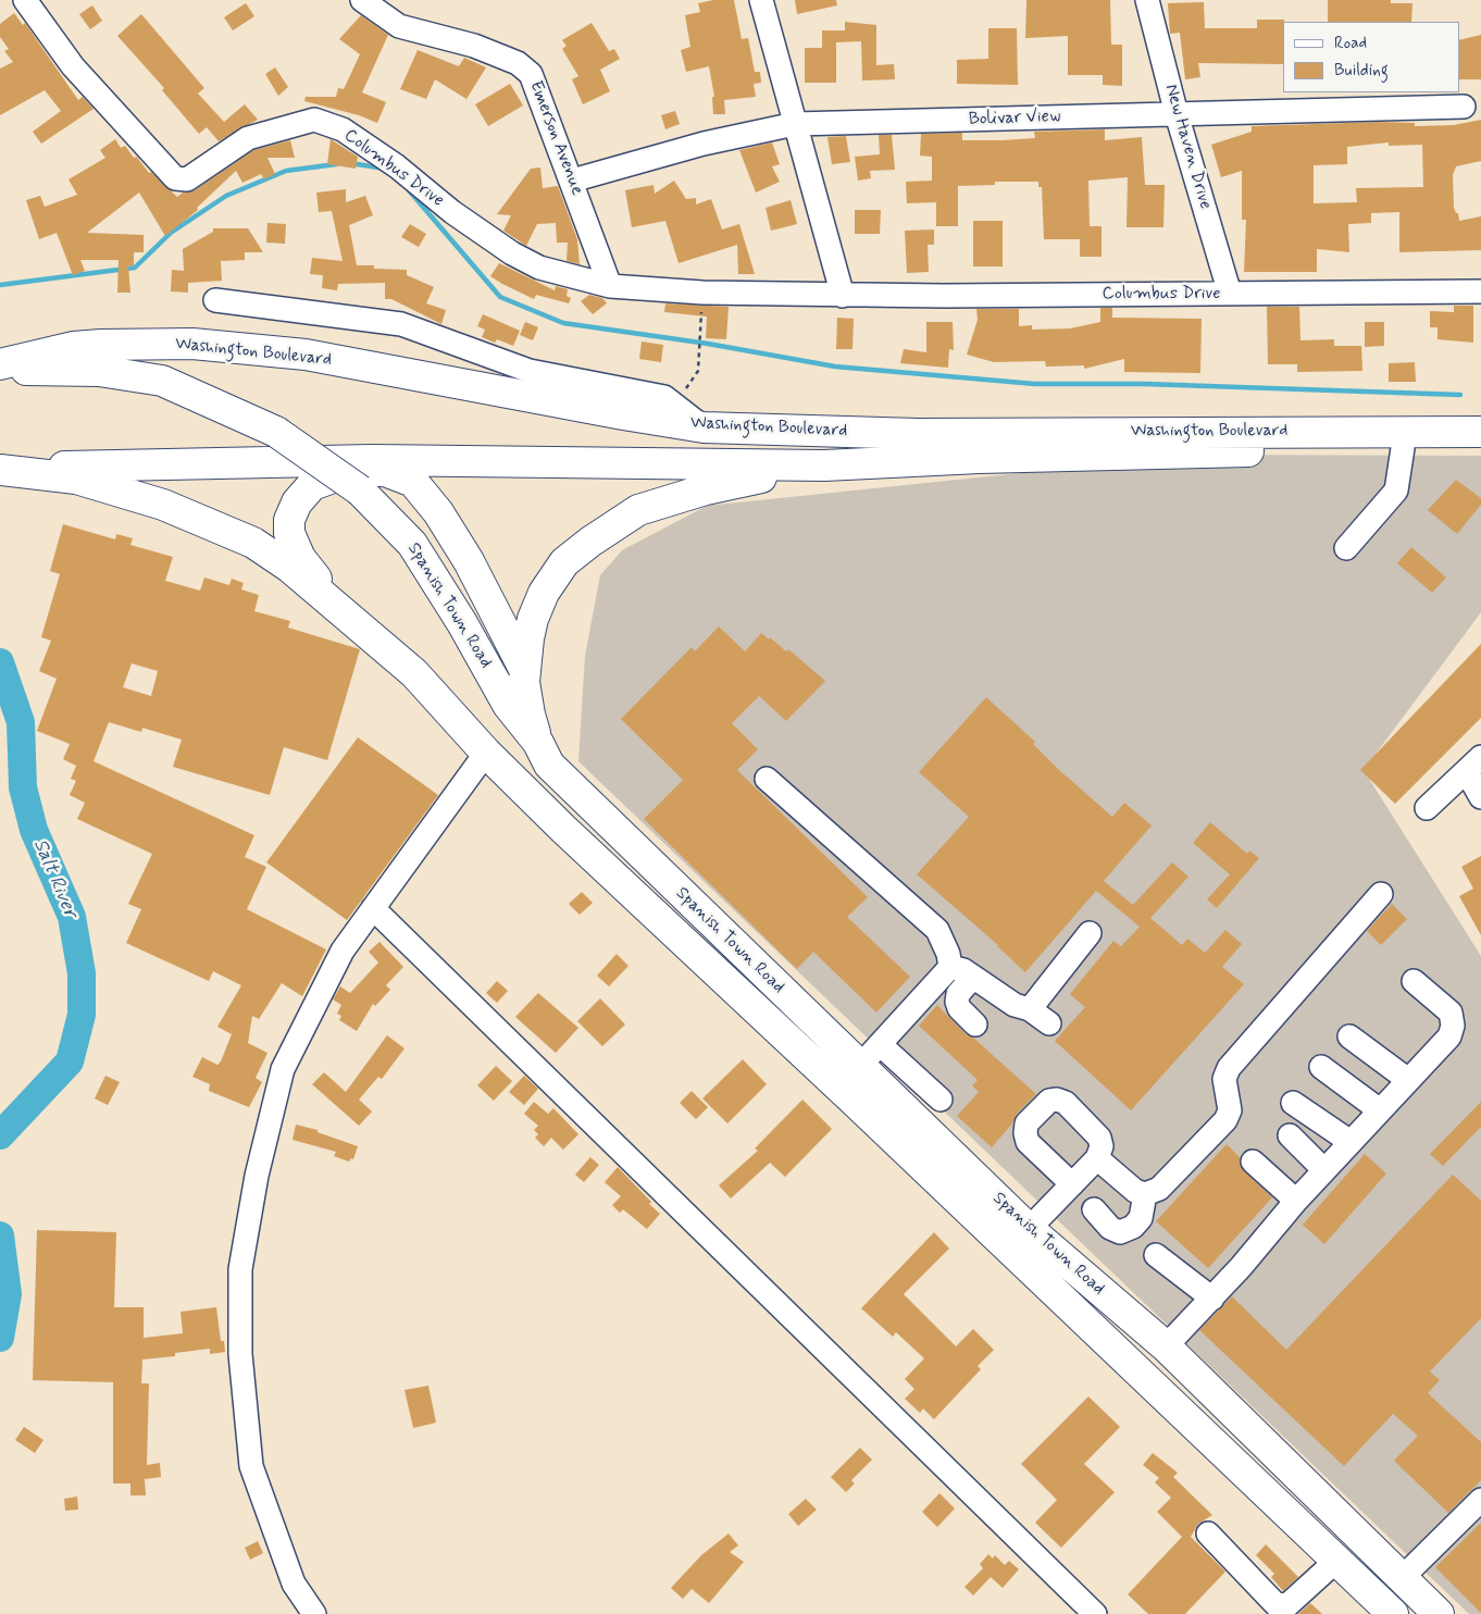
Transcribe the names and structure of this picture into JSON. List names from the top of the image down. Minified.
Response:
{"streets":{"highway":["Washington Boulevard","Spanish Town Road"],"street":["Bolivar View","Emerson Avenue","New Haven Drive","Columbus Drive"]},"crossings":[["Bolivar View","Emerson Avenue"],["Bolivar View","New Haven Drive"],["Emerson Avenue","Columbus Drive"],["New Haven Drive","Columbus Drive"],["Washington Boulevard","Spanish Town Road"]],"water":["Salt River"],"legend":["Road","Building"]}
